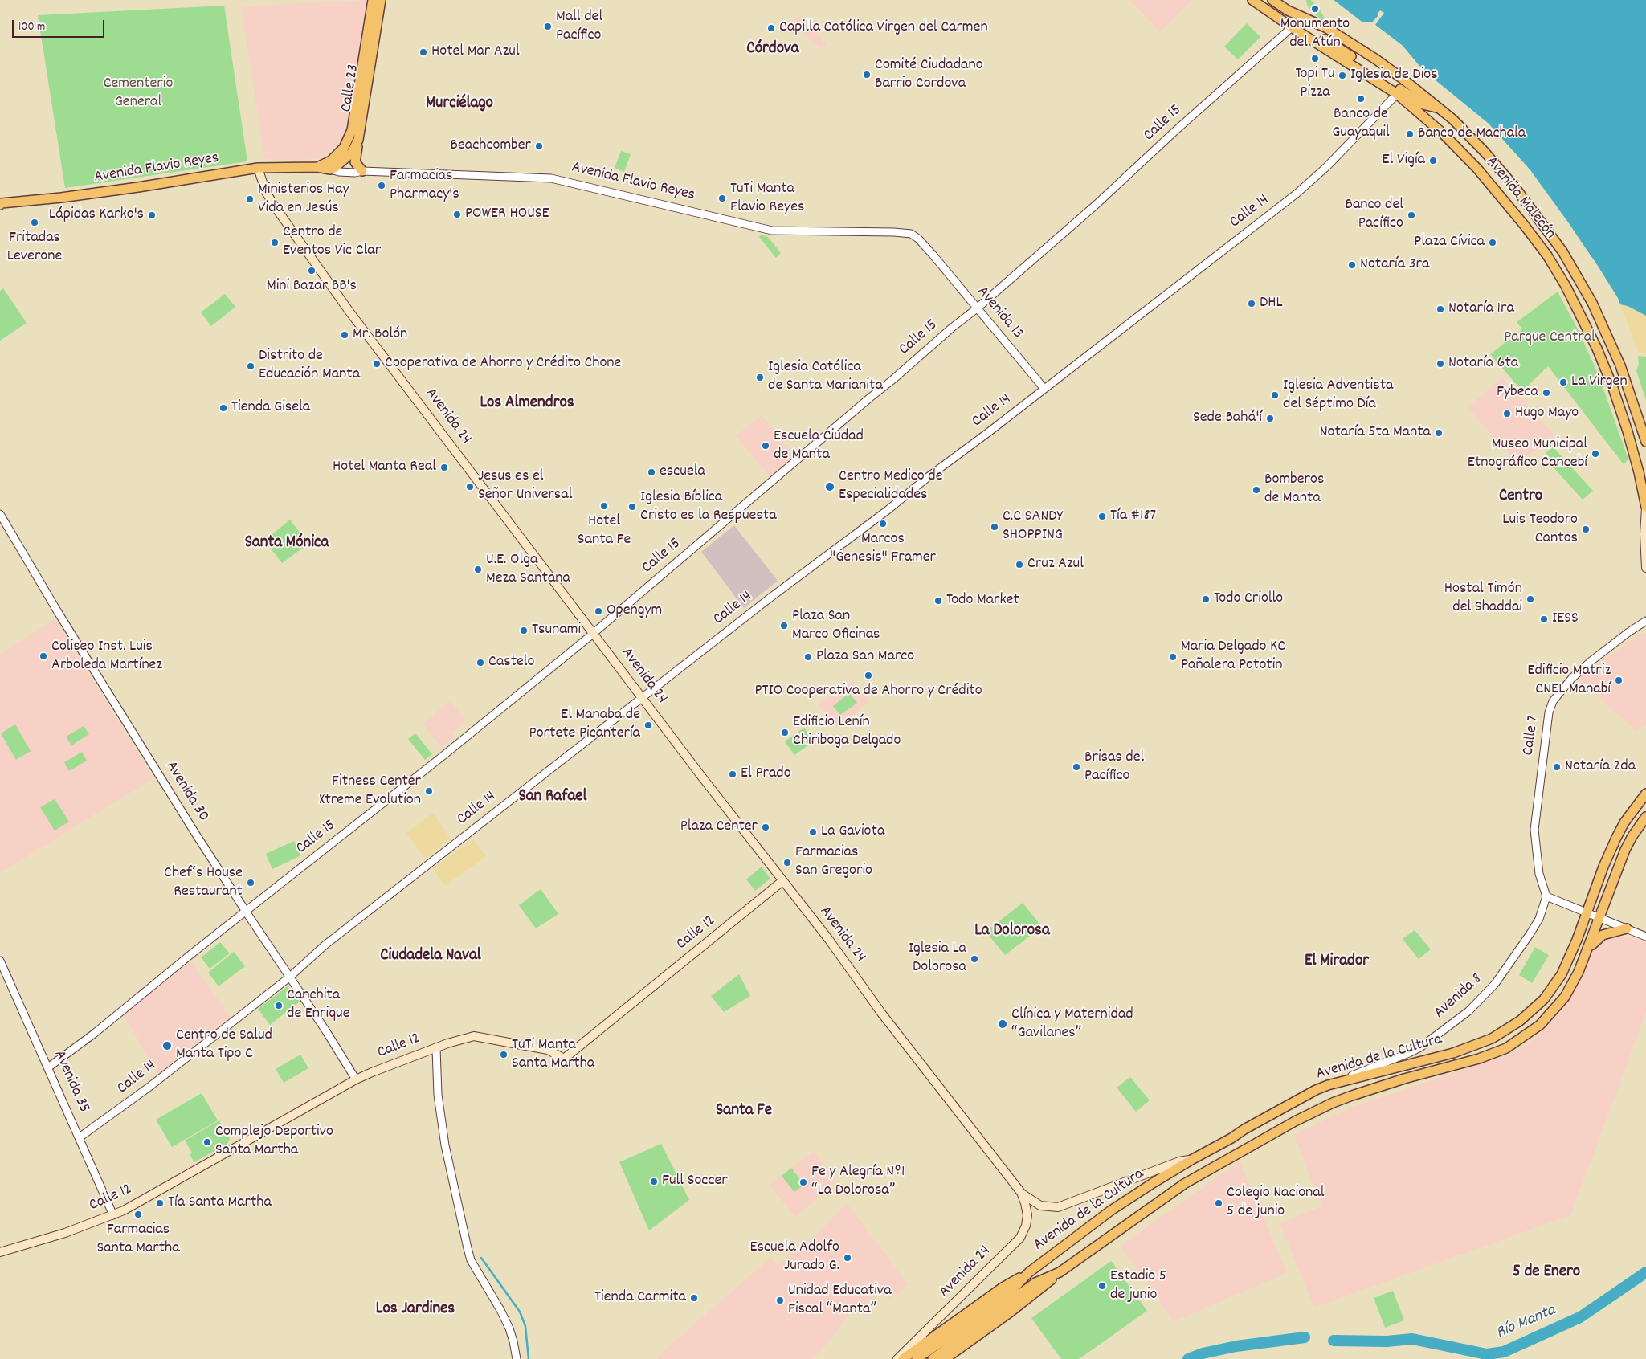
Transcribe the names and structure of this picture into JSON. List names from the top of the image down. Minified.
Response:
{"streets":{"main road":["Calle 23","Avenida Flavio Reyes","Avenida Malecón","Avenida 24","Calle 12","Avenida de la Cultura"],"street":["Calle 15","Calle 14","Avenida 13","Calle 7","Avenida 30","Avenida 8","Avenida 35"]},"crossings":[["Calle 23","Avenida Flavio Reyes"],["Calle 15","Avenida Malecón"],["Calle 15","Avenida 13"],["Calle 15","Avenida 24"],["Calle 15","Avenida 30"],["Calle 15","Avenida 35"],["Avenida Flavio Reyes","Avenida 13"],["Avenida Flavio Reyes","Avenida 24"],["Avenida Malecón","Calle 14"],["Calle 14","Avenida 13"],["Calle 14","Avenida 24"],["Calle 14","Avenida 30"],["Calle 14","Avenida 35"],["Avenida 24","Calle 12"],["Avenida 24","Avenida de la Cultura"],["Calle 7","Avenida 8"],["Avenida 30","Calle 12"],["Calle 12","Avenida 35"],["Avenida 8","Avenida de la Cultura"]],"districts":["Córdova","Murciélago","Los Almendros","Centro","Santa Mónica","San Rafael","La Dolorosa","Ciudadela Naval","El Mirador","Santa Fe","5 de Enero","Los Jardines"],"water":["Río Manta"],"parks":["Cementerio General","Parque Central"],"places":["Monumento del Atún","Mall del Pacífico","Capilla Católica Virgen del Carmen","Hotel Mar Azul","Topi Tu Pizza","Comité Ciudadano Barrio Cordova","Iglesia de Dios","Banco de Guayaquil","Banco de Machala","Beachcomber","El Vigía","Farmacias Pharmacy's","TuTi Manta Flavio Reyes","Ministerios Hay Vida en Jesús","POWER HOUSE","Lápidas Karko's","Banco del Pacífico","Fritadas Leverone","Centro de Eventos Vic Clar","Plaza Cívica","Notaría 3ra","Mini Bazar BB's","DHL","Notaría 1ra","Mr. Bolón","Cooperativa de Ahorro y Crédito Chone","Notaría 6ta","Distrito de Educación Manta","Iglesia Católica de Santa Marianita","La Virgen","Fybeca","Iglesia Adventista del Séptimo Día","Tienda Gisela","Hugo Mayo","Sede Bahá'í","Notaría 5ta Manta","Escuela Ciudad de Manta","Museo Municipal Etnográfico Cancebí","Hotel Manta Real","escuela","Jesus es el Señor Universal","Centro Medico de Especialidades","Bomberos de Manta","Hotel Santa Fe","Iglesia Bíblica Cristo es la Respuesta","Tía #187","Marcos \"Genesis\" Framer","C.C SANDY SHOPPING","Luis Teodoro Cantos","Cruz Azul","U.E. Olga Meza Santana","Todo Criollo","Hostal Timón del Shaddai","Todo Market","Opengym","IESS","Plaza San Marco Oficinas","Tsunami","Coliseo Inst. Luis Arboleda Martínez","Plaza San Marco","Maria Delgado KC Pañalera Pototin","Castelo","PTIO Cooperativa de Ahorro y Crédito","Edificio Matriz CNEL Manabí","El Manaba de Portete Picantería","Edificio Lenín Chiriboga Delgado","Brisas del Pacífico","Notaría 2da","El Prado","Fitness Center Xtreme Evolution","Plaza Center","La Gaviota","Farmacias San Gregorio","Chef´s House Restaurant","Iglesia La Dolorosa","Canchita de Enrique","Clínica y Maternidad “Gavilanes”","Centro de Salud Manta Tipo C","TuTi Manta Santa Martha","Complejo Deportivo Santa Martha","Full Soccer","Fe y Alegría Nº1 “La Dolorosa”","Tía Santa Martha","Colegio Nacional 5 de junio","Farmacias Santa Martha","Escuela Adolfo Jurado G.","Estadio 5 de junio","Tienda Carmita","Unidad Educativa Fiscal “Manta”"],"scale_bar":"100 m"}
